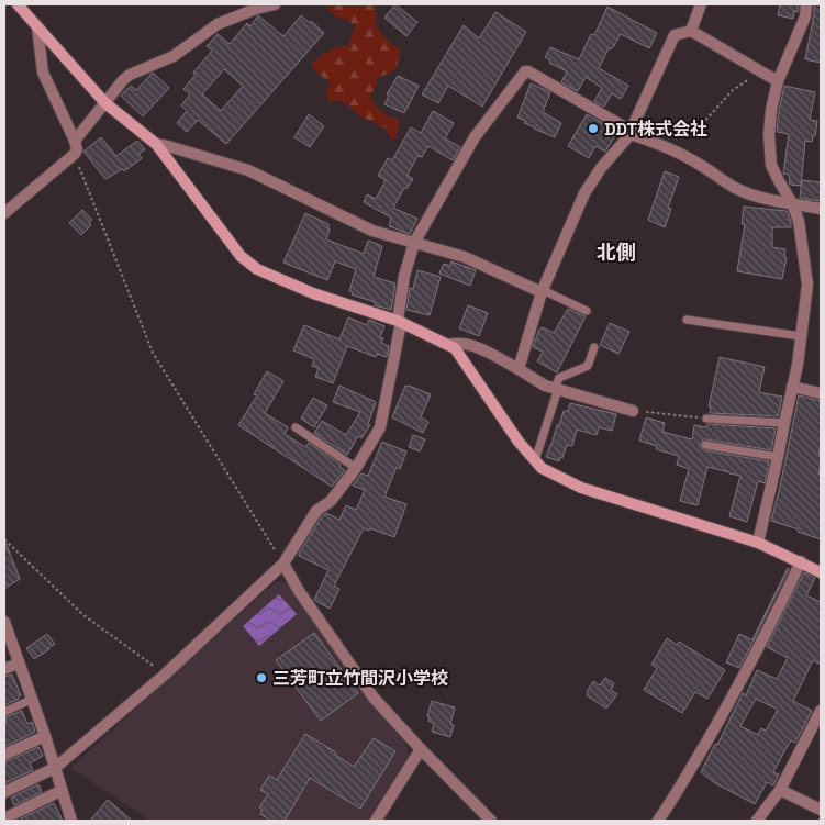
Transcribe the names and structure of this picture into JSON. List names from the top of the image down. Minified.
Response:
{"districts":["北側"],"places":["DDT株式会社","三芳町立竹間沢小学校"]}
